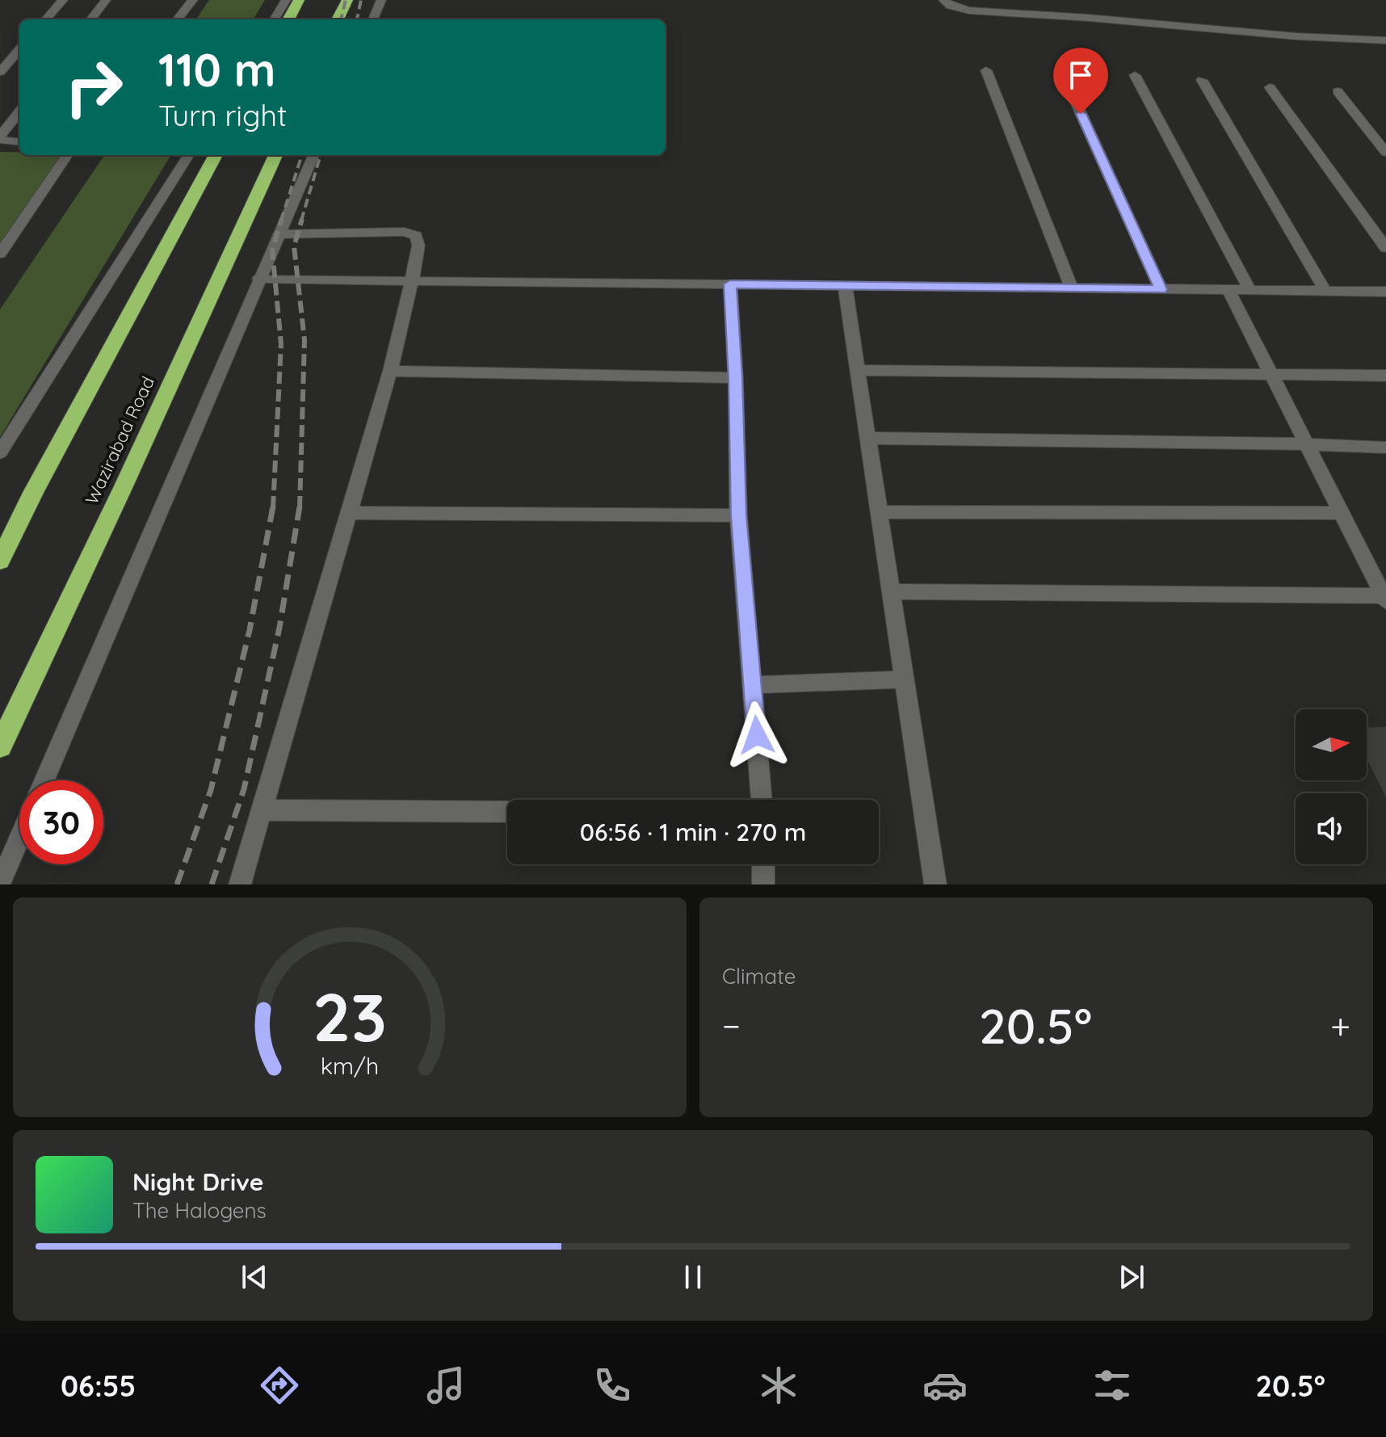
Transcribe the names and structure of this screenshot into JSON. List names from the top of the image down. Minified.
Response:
{"streets":{"highway":["Wazirabad Road"]},"north":"right","page":{"turn":["110 m","Turn right"],"limit":"30","trip":"06:56 · 1 min · 270 m","tile":"Climate","heat":["−","20.5°","+"],"song":["Night Drive","The Halogens"],"tabs":["06:55","20.5°"],"gauge":["23","km/h"]}}
